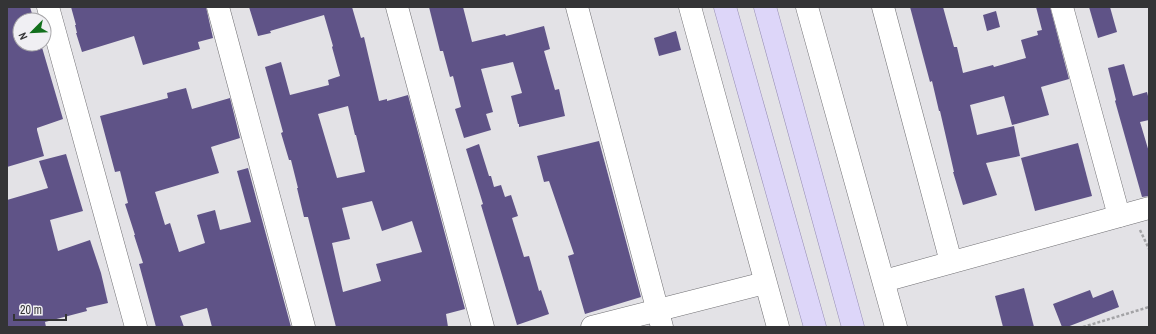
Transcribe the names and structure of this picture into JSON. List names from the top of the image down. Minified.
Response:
{"scale_bar":"20 m","north":"bottom left"}
